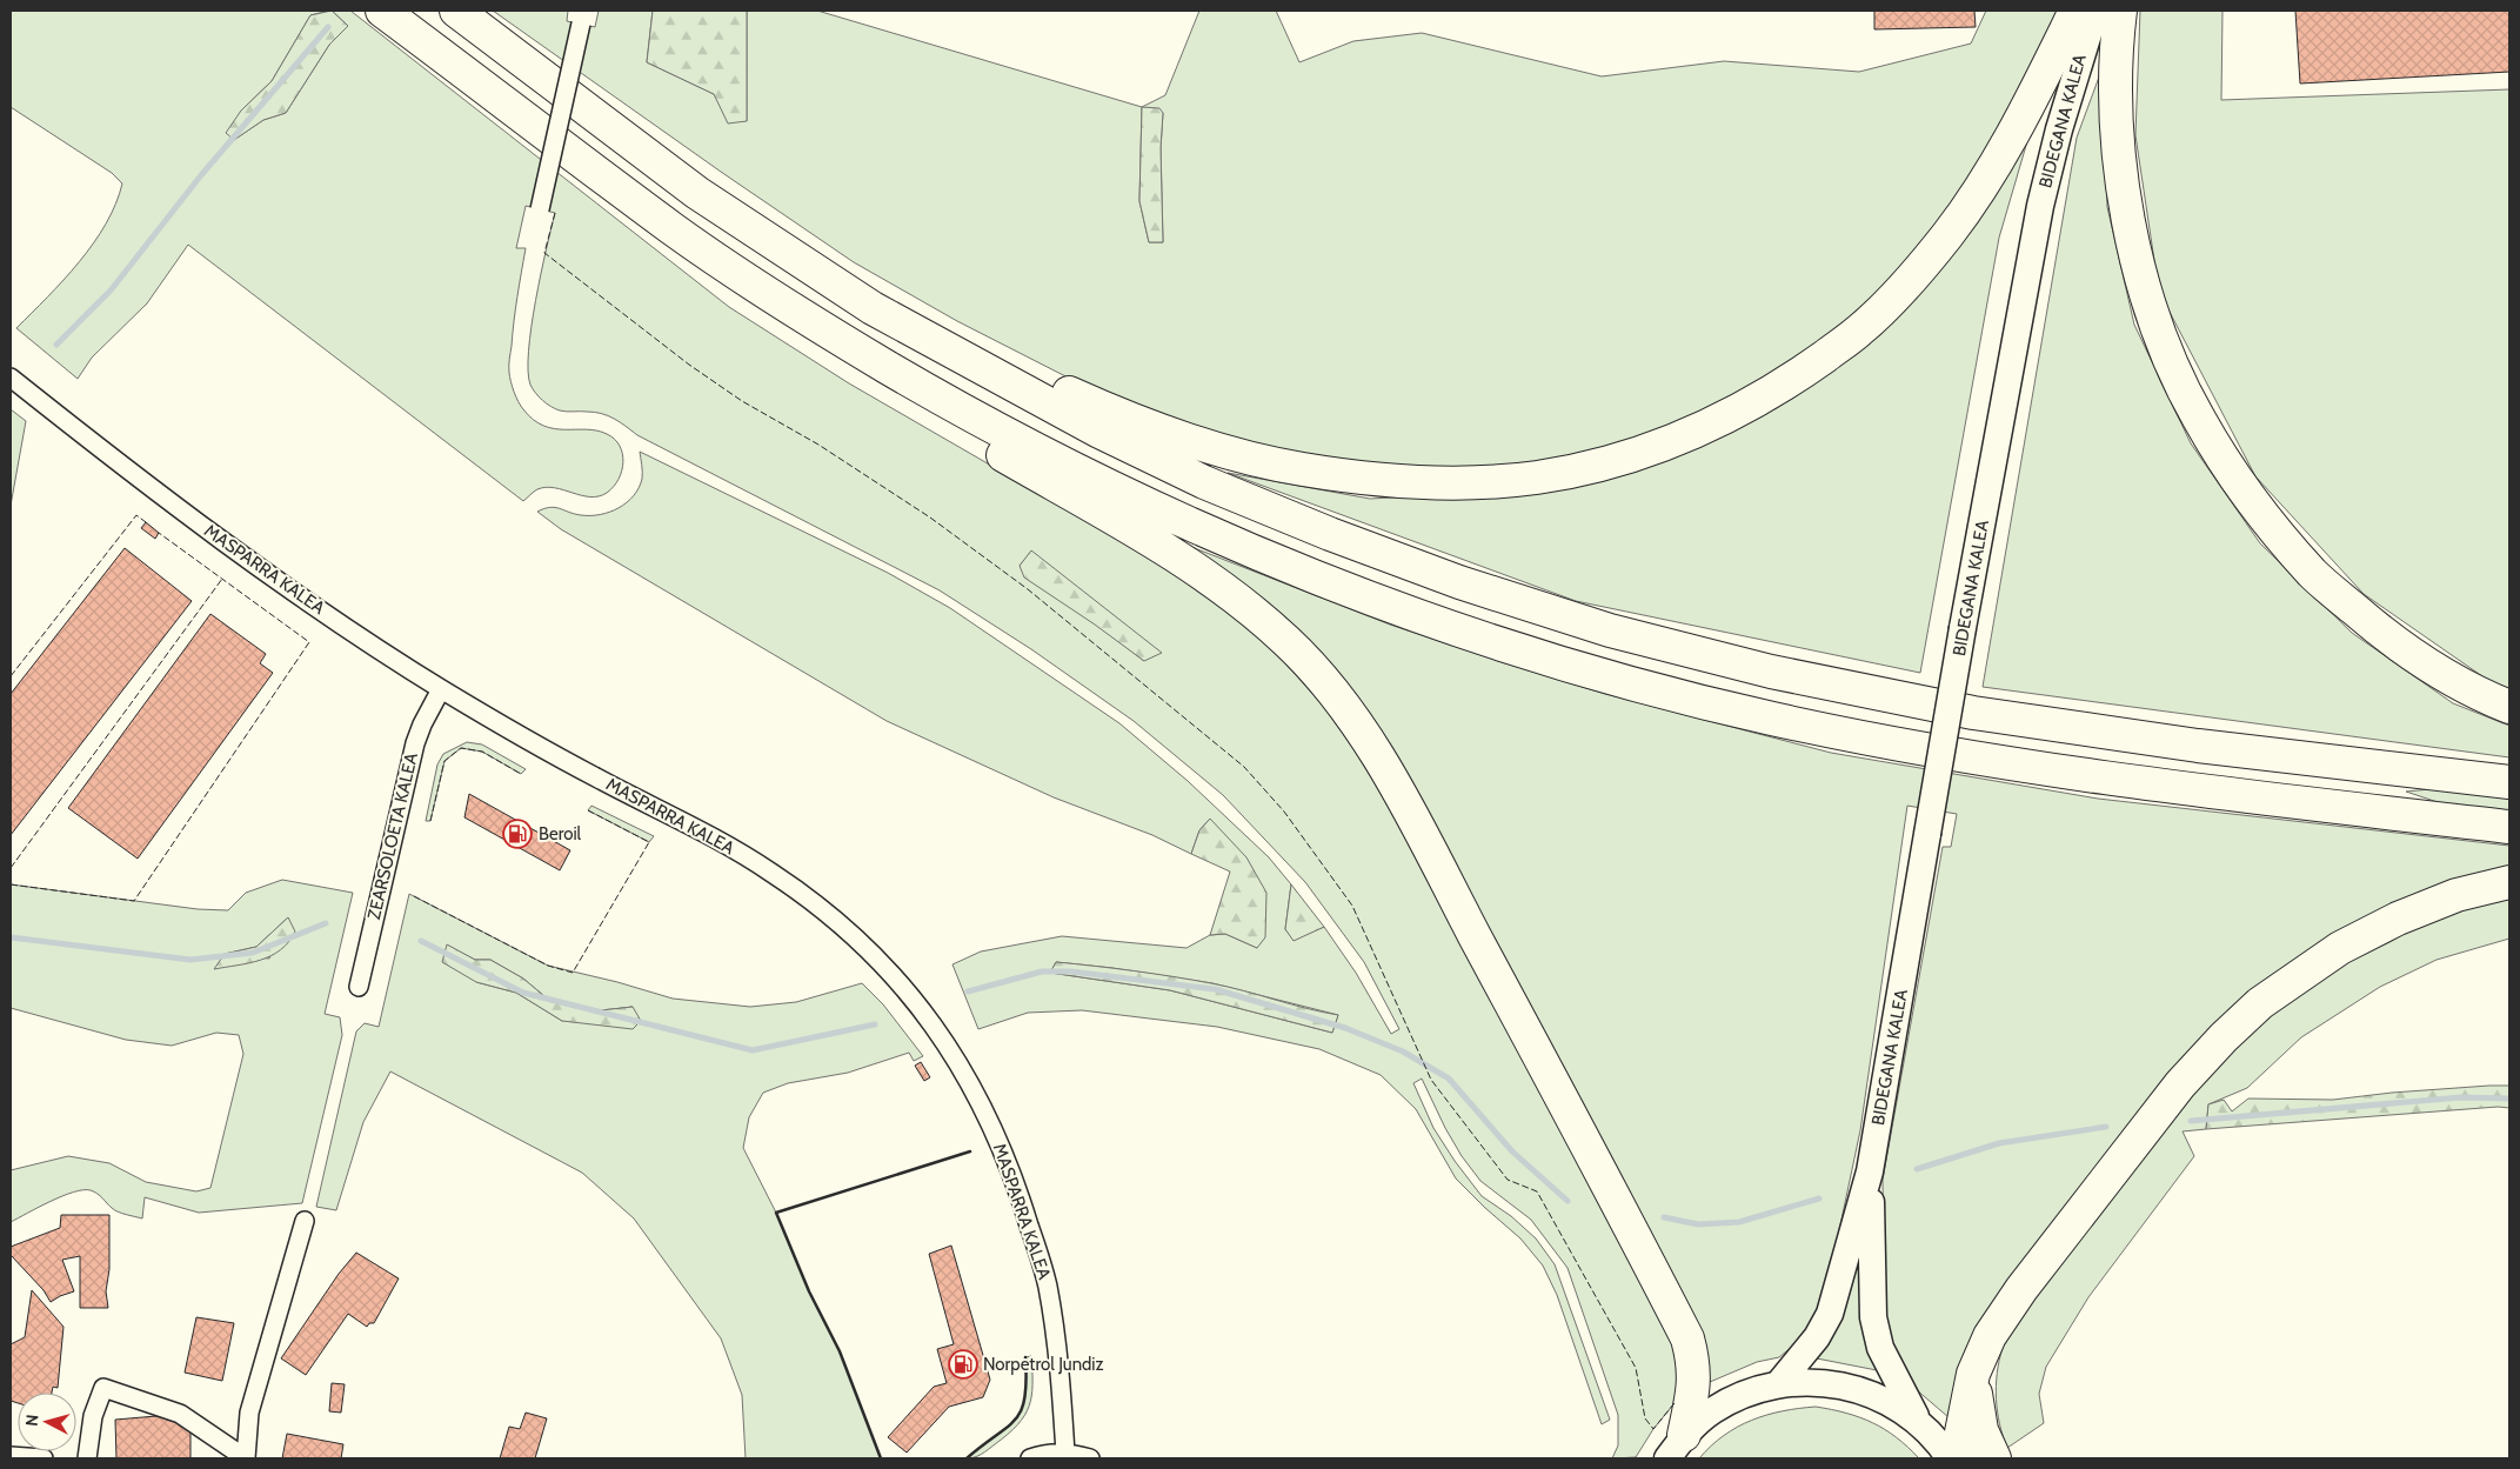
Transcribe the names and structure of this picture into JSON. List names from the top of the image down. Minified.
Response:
{"streets":{"street":["BIDEGANA KALEA","MASPARRA KALEA","ZEARSOLOETA KALEA"]},"crossings":[["MASPARRA KALEA","ZEARSOLOETA KALEA"]],"places":{"fuel station":["Beroil","Norpetrol Jundiz"]},"north":"left"}
